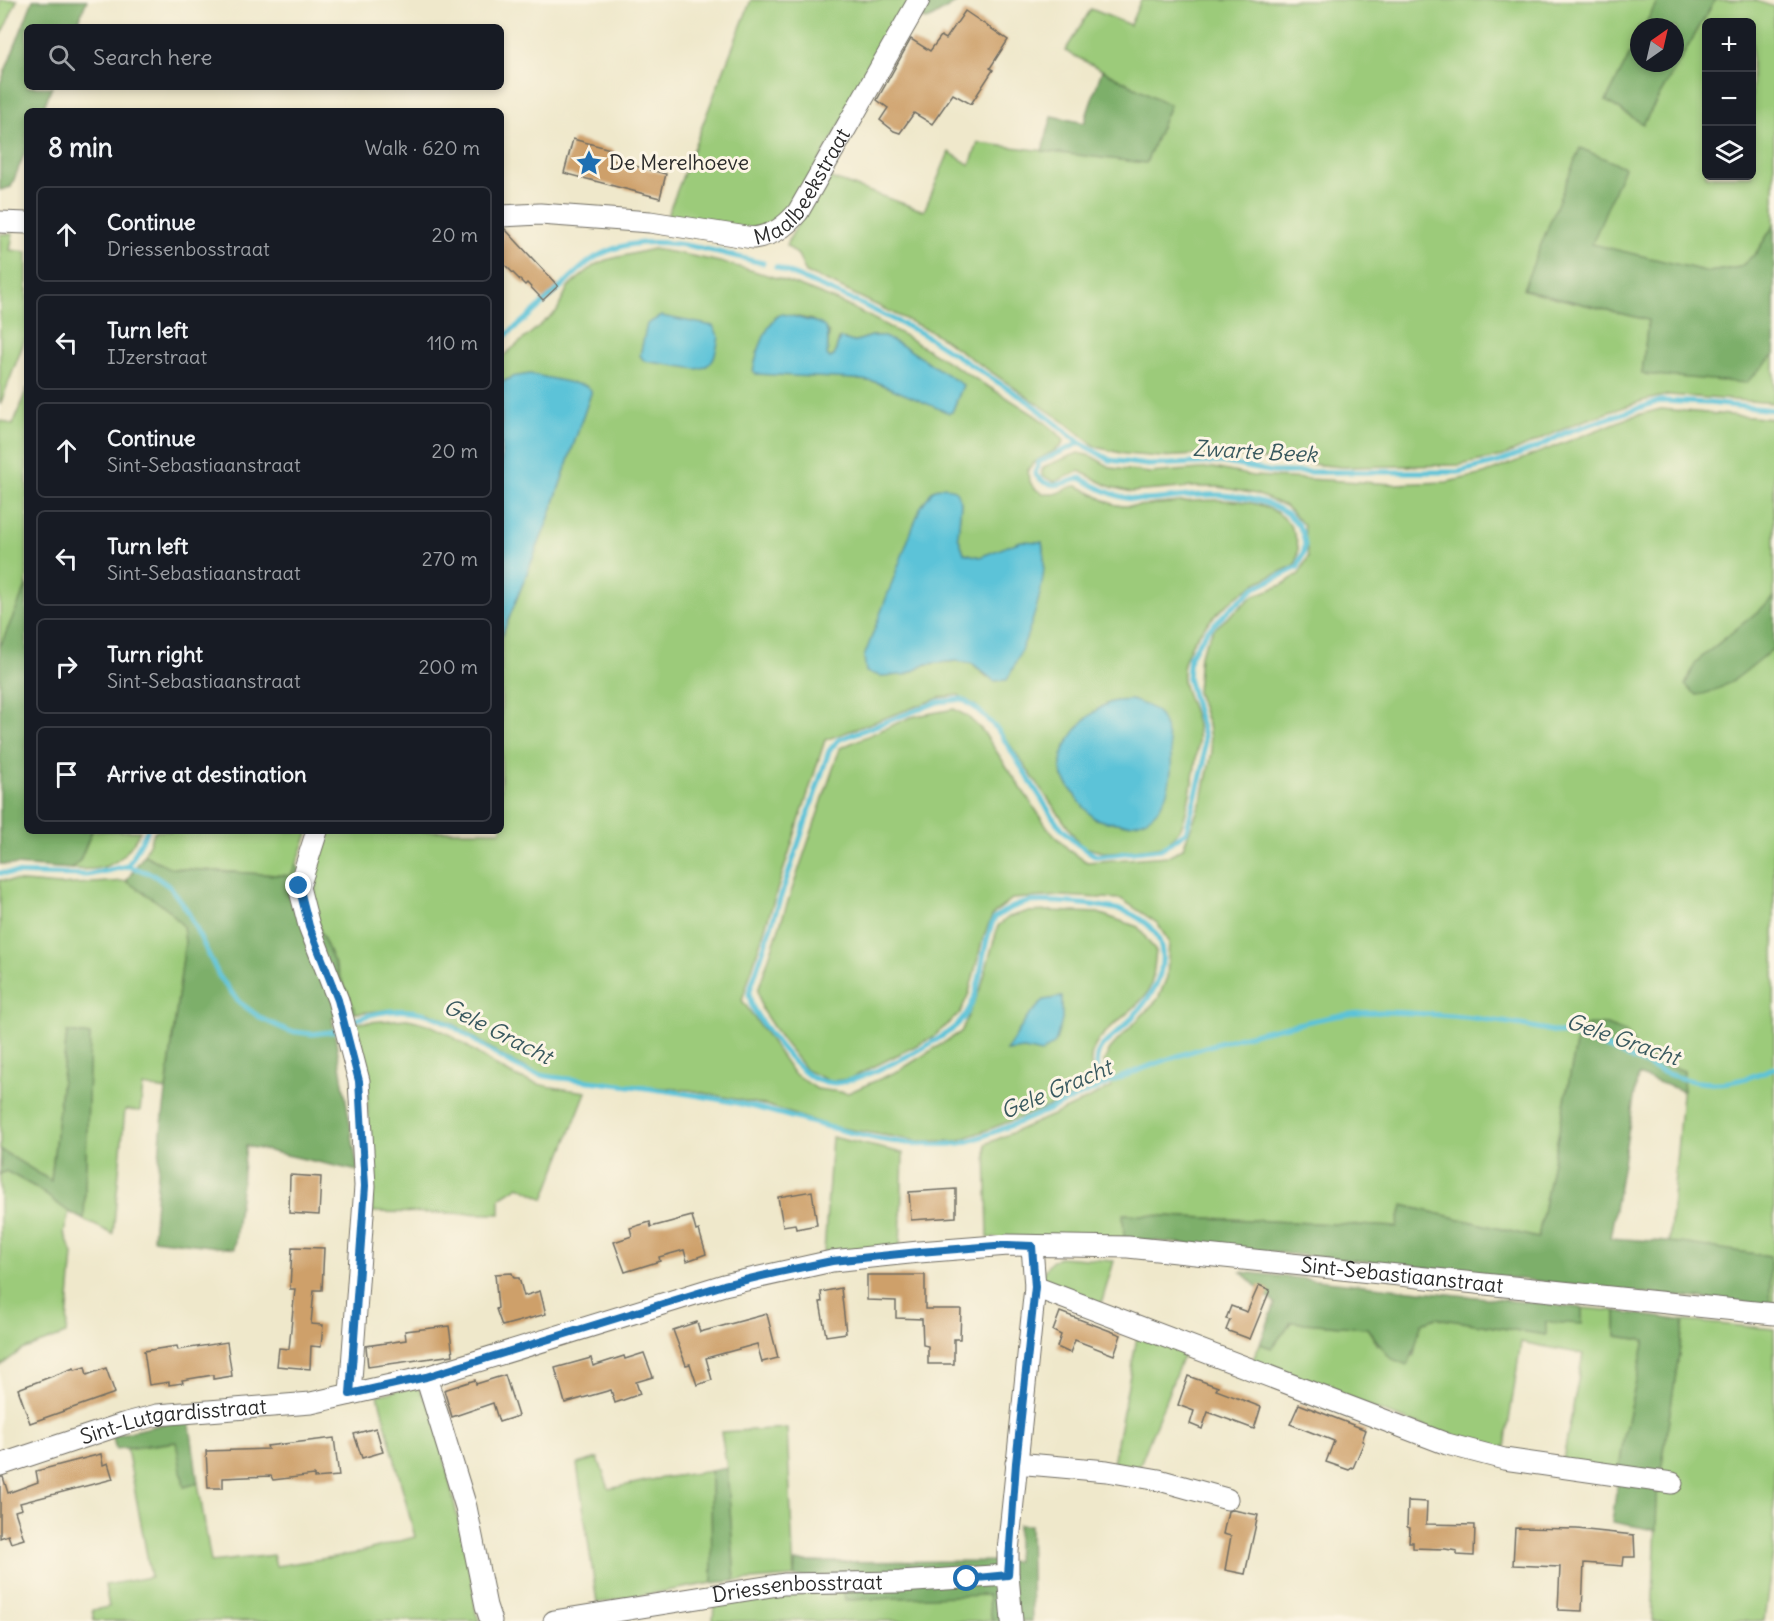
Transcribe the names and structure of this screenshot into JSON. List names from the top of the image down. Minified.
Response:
{"streets":{"street":["Maalbeekstraat","Sint-Sebastiaanstraat","Sint-Lutgardisstraat","Driessenbosstraat"]},"crossings":[["Sint-Sebastiaanstraat","Sint-Lutgardisstraat"]],"water":["Zwarte Beek","Gele Gracht"],"places":{"place":["De Merelhoeve"]},"north":"top right","page":{"map_buttons":["+","−"],"search":"Search here","heading":["8 min","Walk · 620 m"],"list":[["Continue","Driessenbosstraat","20 m"],["Turn left","IJzerstraat","110 m"],["Continue","Sint-Sebastiaanstraat","20 m"],["Turn left","Sint-Sebastiaanstraat","270 m"],["Turn right","Sint-Sebastiaanstraat","200 m"],"Arrive at destination"]}}
